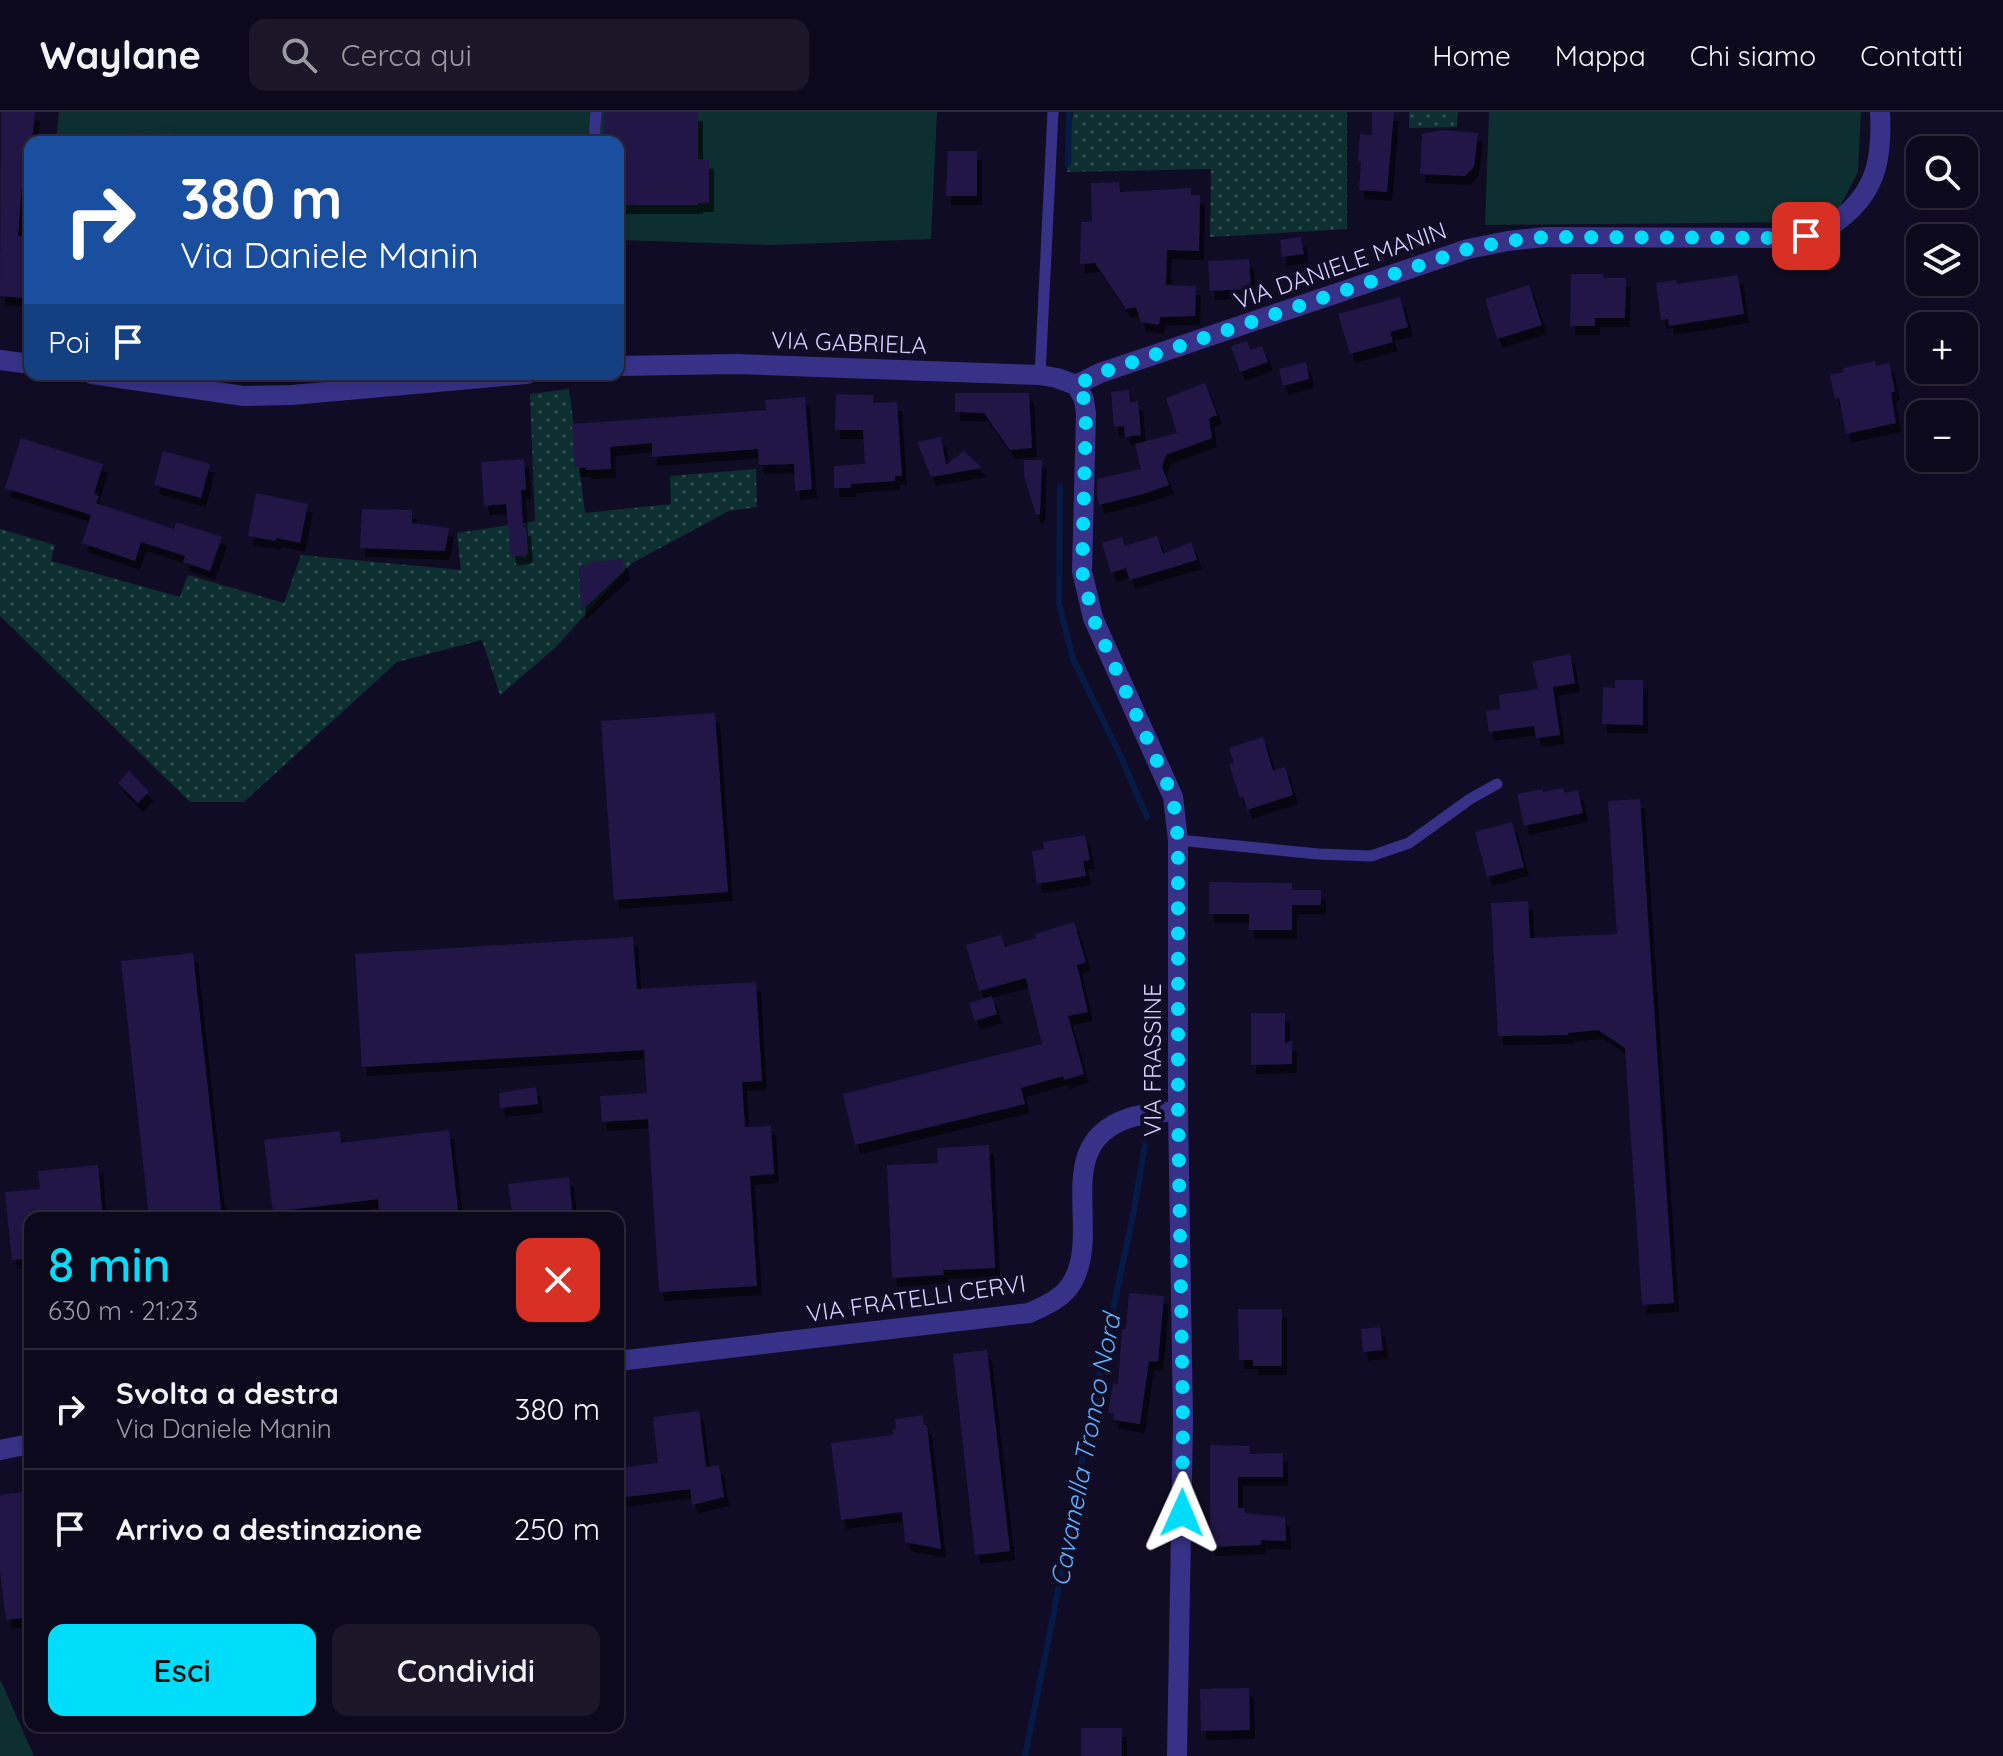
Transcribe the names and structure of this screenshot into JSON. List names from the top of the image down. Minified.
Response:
{"streets":{"street":["VIA DANIELE MANIN","VIA GABRIELA","VIA FRASSINE","VIA FRATELLI CERVI"]},"crossings":[["VIA DANIELE MANIN","VIA GABRIELA"],["VIA DANIELE MANIN","VIA FRASSINE"],["VIA GABRIELA","VIA FRASSINE"],["VIA FRASSINE","VIA FRATELLI CERVI"]],"water":["Cavanella Tronco Nord"],"page":{"header":"Waylane","search":"Cerca qui","nav":["Home","Mappa","Chi siamo","Contatti"],"map_buttons":["+","−"],"turn":["380 m","Via Daniele Manin"],"then":"Poi","heading":["8 min","630 m · 21:23"],"list":[{"name":"Svolta a destra","note":"Via Daniele Manin","value":"380 m"},{"name":"Arrivo a destinazione","value":"250 m"}],"buttons":["Esci","Condividi"]}}
